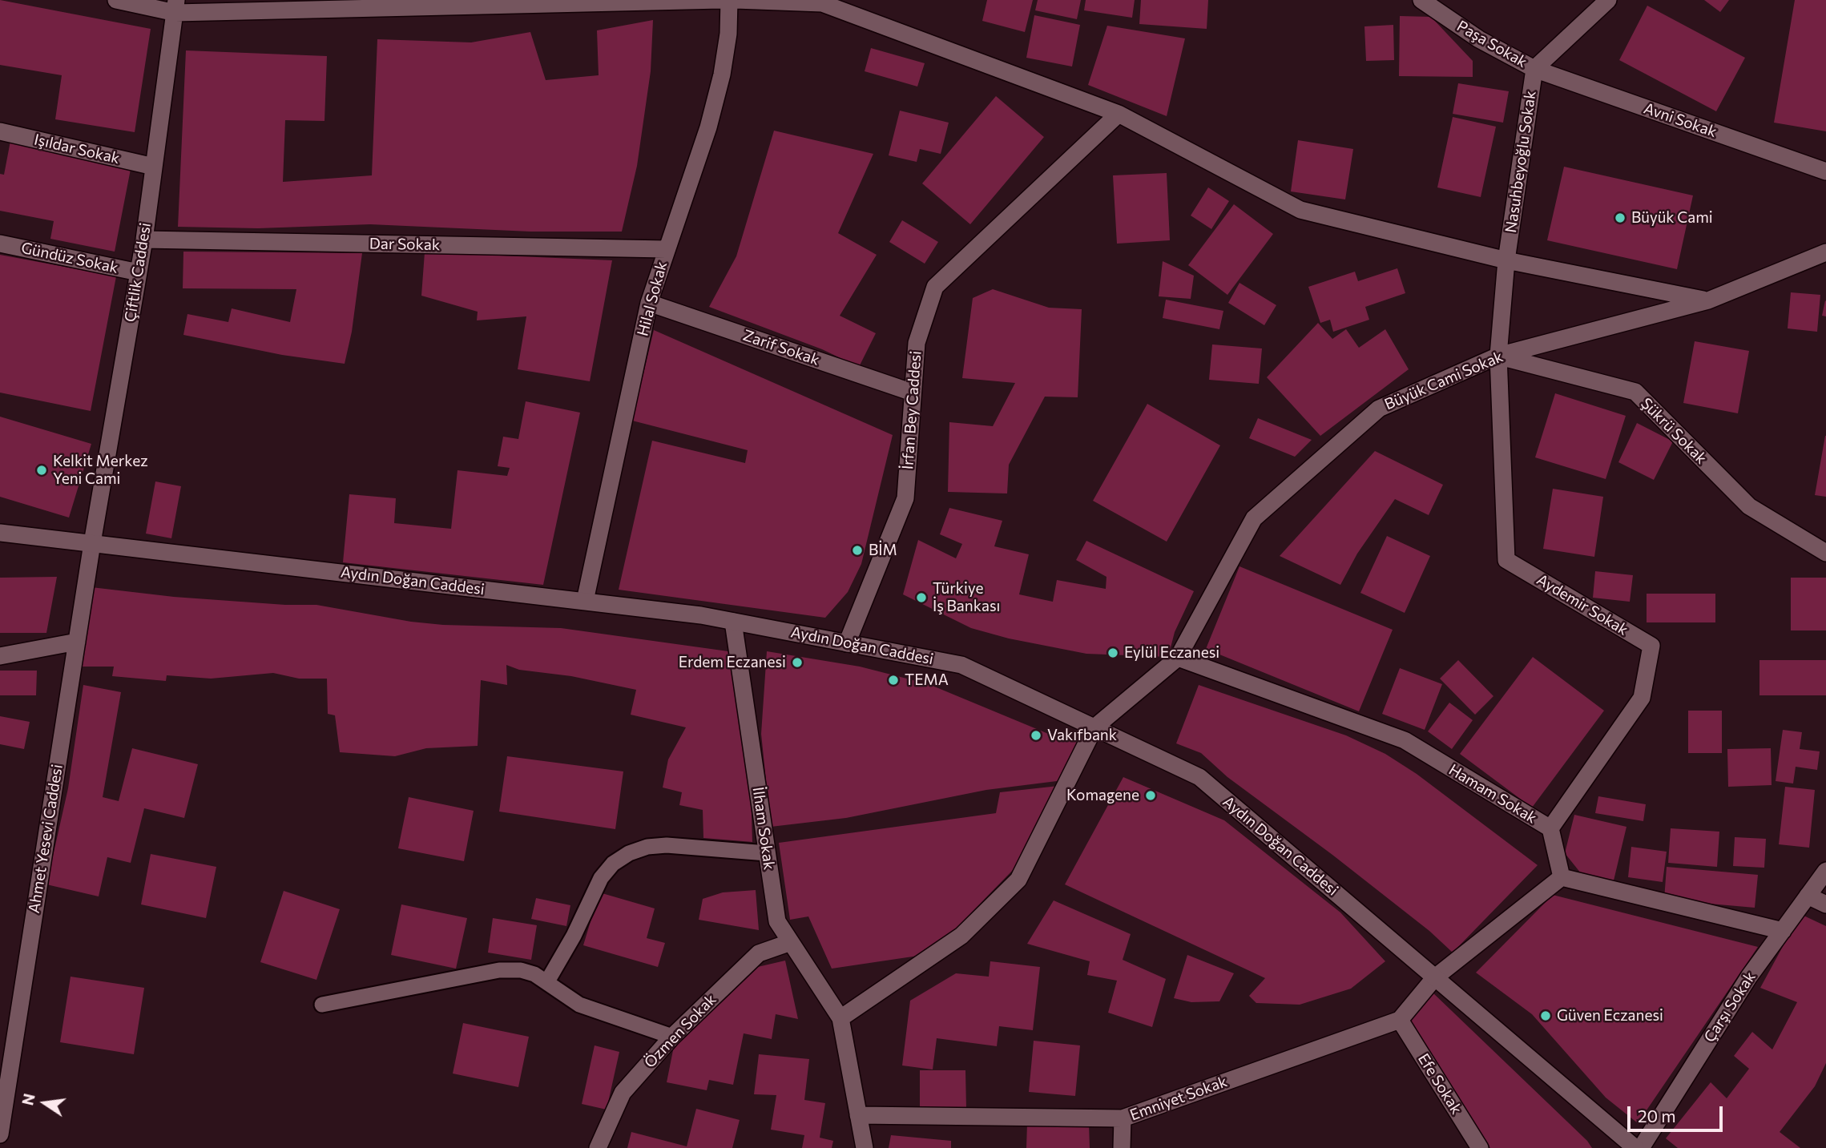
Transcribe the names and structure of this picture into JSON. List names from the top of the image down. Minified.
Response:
{"streets":{"street":["Paşa Sokak","Avni Sokak","Işıldar Sokak","Nasuhbeyoğlu Sokak","Dar Sokak","Gündüz Sokak","Çiftlik Caddesi","Hilal Sokak","Zarif Sokak","Büyük Cami Sokak","İrfan Bey Caddesi","Şükrü Sokak","Aydın Doğan Caddesi","Aydemir Sokak","Hamam Sokak","İlham Sokak","Ahmet Yesevi Caddesi","Çarşı Sokak","Özmen Sokak","Efe Sokak","Emniyet Sokak"]},"crossings":[["Paşa Sokak","Avni Sokak"],["Paşa Sokak","Nasuhbeyoğlu Sokak"],["Avni Sokak","Nasuhbeyoğlu Sokak"],["Işıldar Sokak","Çiftlik Caddesi"],["Nasuhbeyoğlu Sokak","Büyük Cami Sokak"],["Nasuhbeyoğlu Sokak","Şükrü Sokak"],["Nasuhbeyoğlu Sokak","Aydemir Sokak"],["Dar Sokak","Çiftlik Caddesi"],["Dar Sokak","Hilal Sokak"],["Gündüz Sokak","Çiftlik Caddesi"],["Çiftlik Caddesi","Aydın Doğan Caddesi"],["Çiftlik Caddesi","Ahmet Yesevi Caddesi"],["Hilal Sokak","Zarif Sokak"],["Hilal Sokak","Aydın Doğan Caddesi"],["Zarif Sokak","İrfan Bey Caddesi"],["Büyük Cami Sokak","Şükrü Sokak"],["Büyük Cami Sokak","Aydın Doğan Caddesi"],["Büyük Cami Sokak","Aydemir Sokak"],["Büyük Cami Sokak","Hamam Sokak"],["İrfan Bey Caddesi","Aydın Doğan Caddesi"],["Şükrü Sokak","Aydemir Sokak"],["Aydın Doğan Caddesi","İlham Sokak"],["Aydın Doğan Caddesi","Ahmet Yesevi Caddesi"],["Aydemir Sokak","Hamam Sokak"],["İlham Sokak","Özmen Sokak"],["Efe Sokak","Emniyet Sokak"]],"places":["Büyük Cami","Kelkit Merkez Yeni Cami","BİM","Türkiye İş Bankası","Eylül Eczanesi","Erdem Eczanesi","TEMA","Vakıfbank","Komagene","Güven Eczanesi"],"scale_bar":"20 m","north":"left"}
